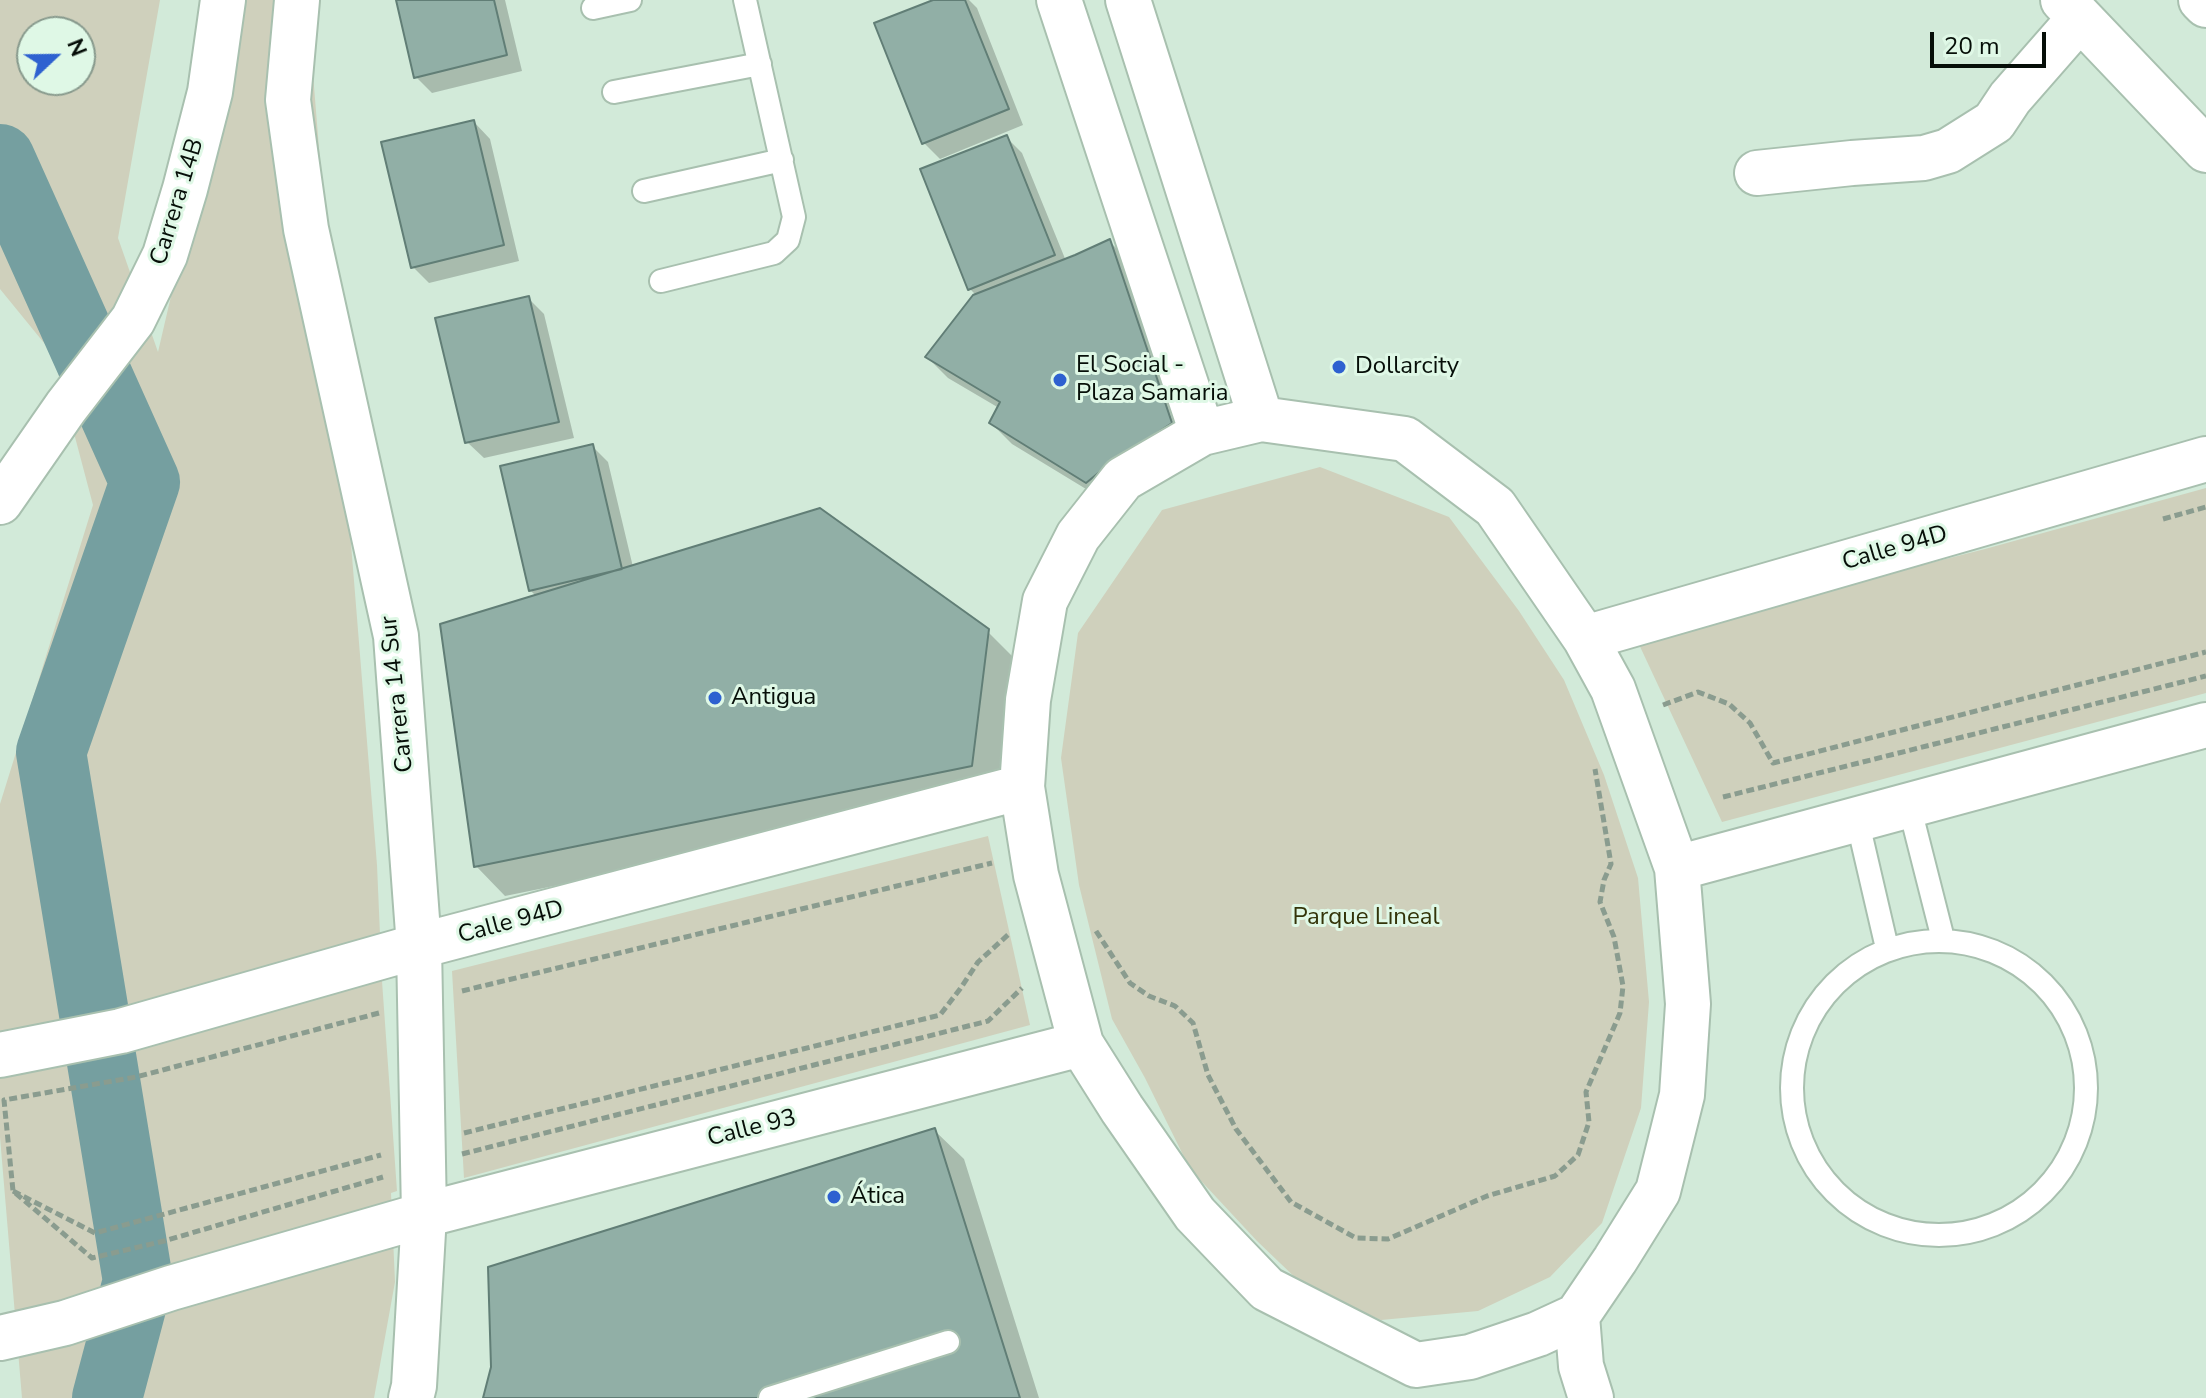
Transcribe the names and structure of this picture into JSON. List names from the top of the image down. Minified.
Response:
{"streets":{"street":["Carrera 14B","Calle 94D","Carrera 14 Sur","Calle 93"]},"crossings":[["Calle 94D","Carrera 14 Sur"],["Carrera 14 Sur","Calle 93"]],"parks":["Parque Lineal"],"places":["Dollarcity","El Social - Plaza Samaria","Antigua","Ática"],"scale_bar":"20 m","north":"right"}
